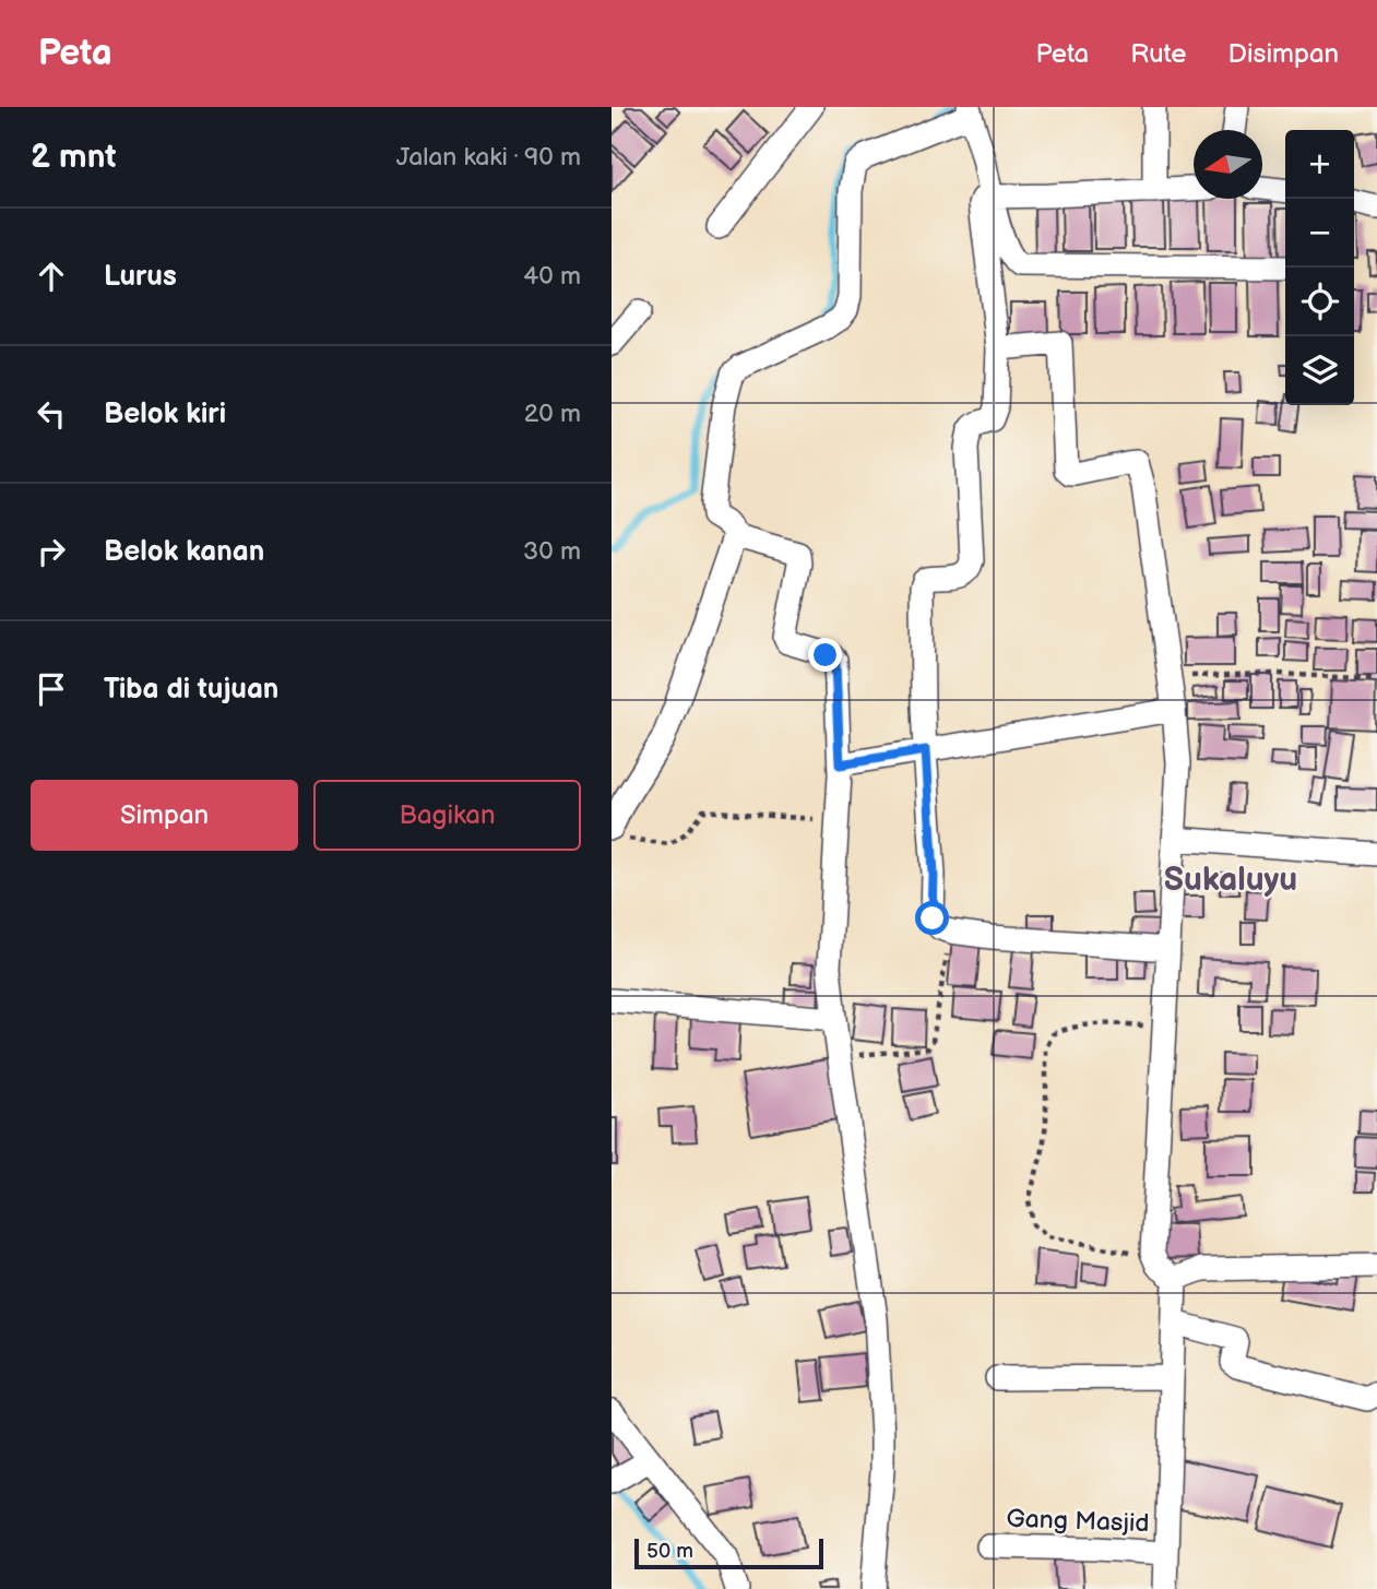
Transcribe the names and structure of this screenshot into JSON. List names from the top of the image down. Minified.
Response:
{"streets":{"street":["Gang Masjid"]},"districts":["Sukaluyu"],"scale_bar":"50 m","north":"left","page":{"header":"Peta","nav":["Peta","Rute","Disimpan"],"heading":["2 mnt","Jalan kaki · 90 m"],"map_buttons":["+","−"],"list":[["Lurus","40 m"],["Belok kiri","20 m"],["Belok kanan","30 m"],"Tiba di tujuan"],"buttons":["Simpan","Bagikan"],"scale":"50 m"}}
